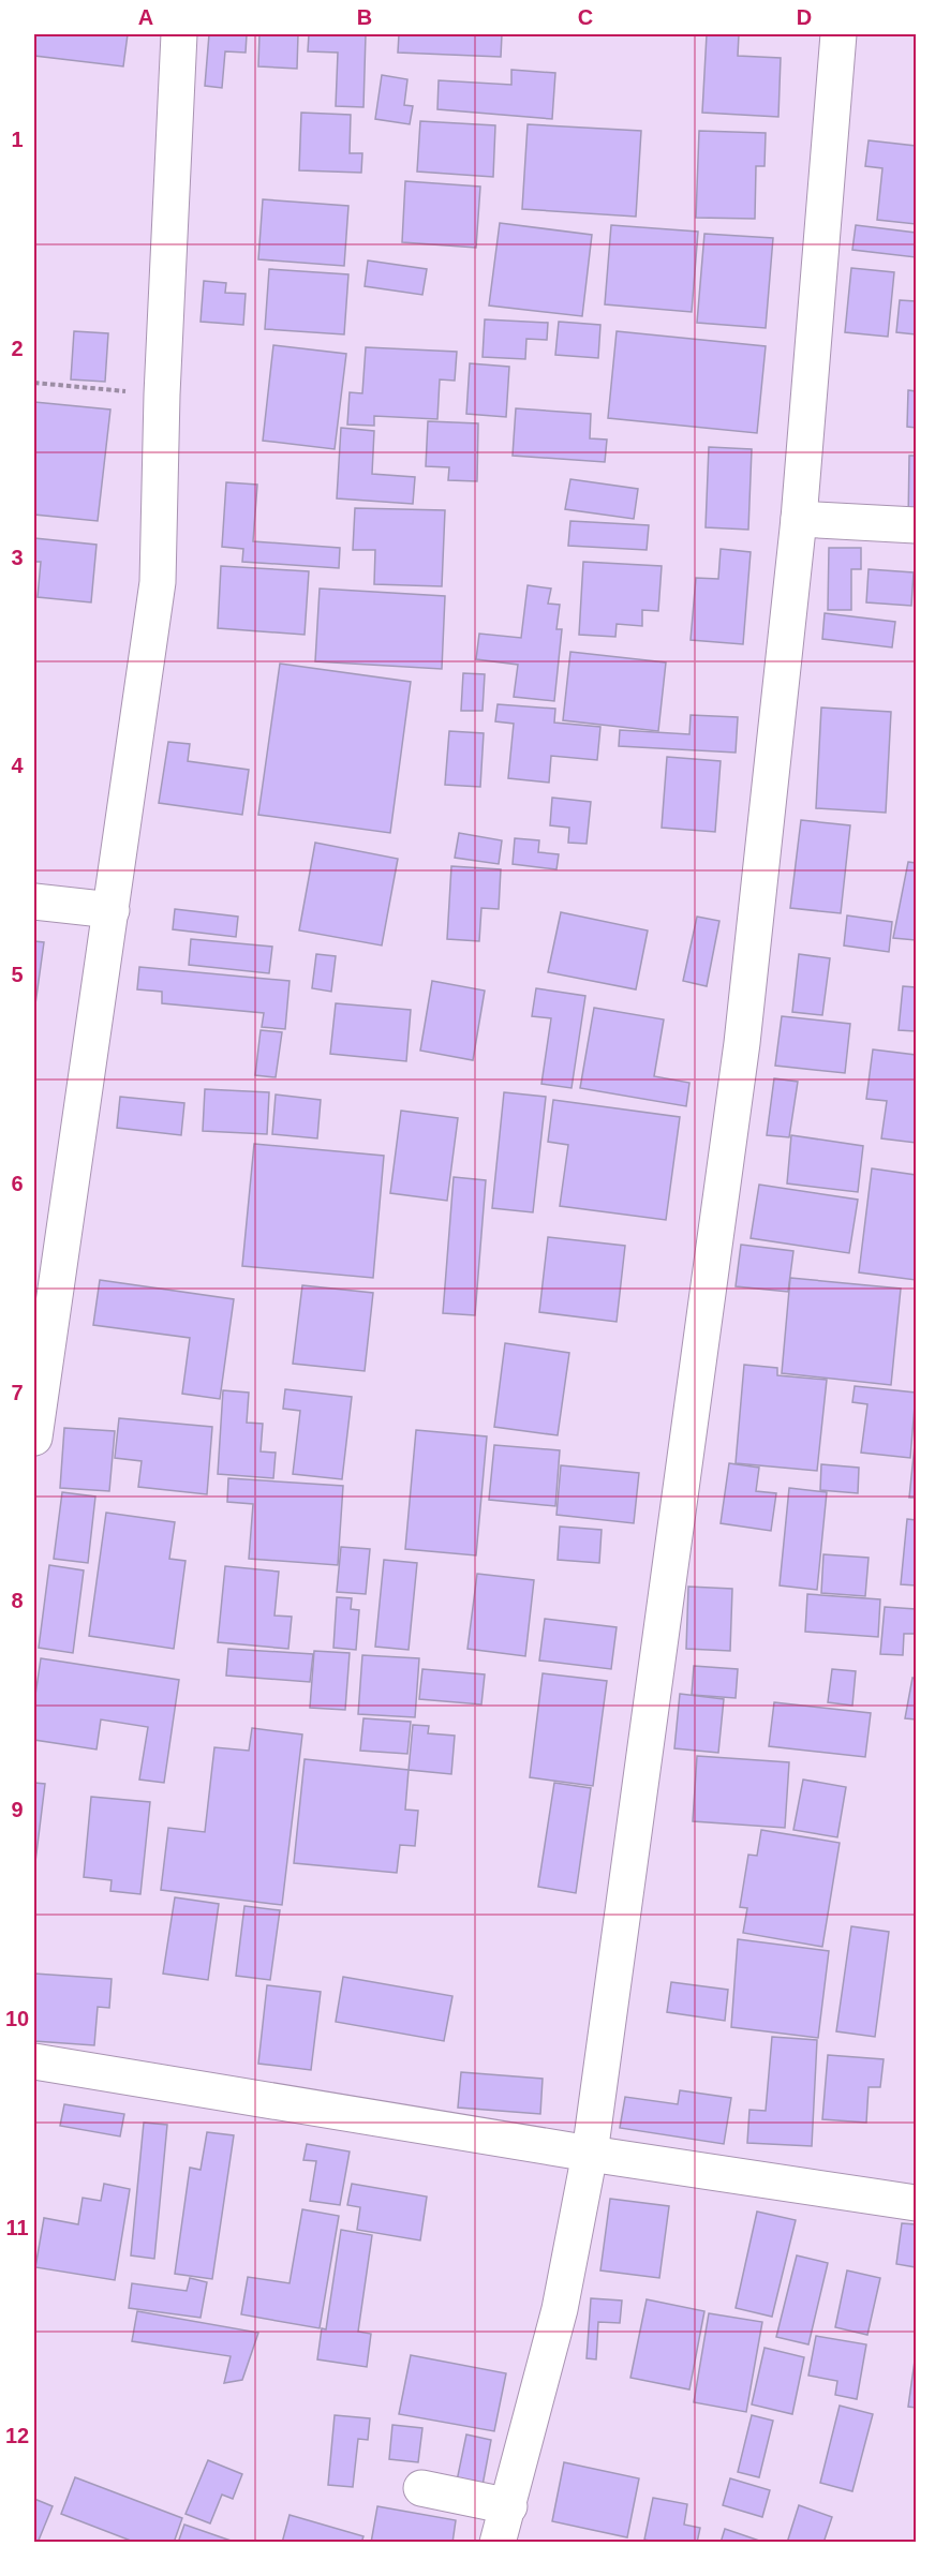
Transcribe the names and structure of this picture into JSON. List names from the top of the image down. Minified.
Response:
{"grid":{"columns":["A","B","C","D"],"rows":["1","2","3","4","5","6","7","8","9","10","11","12"]}}
